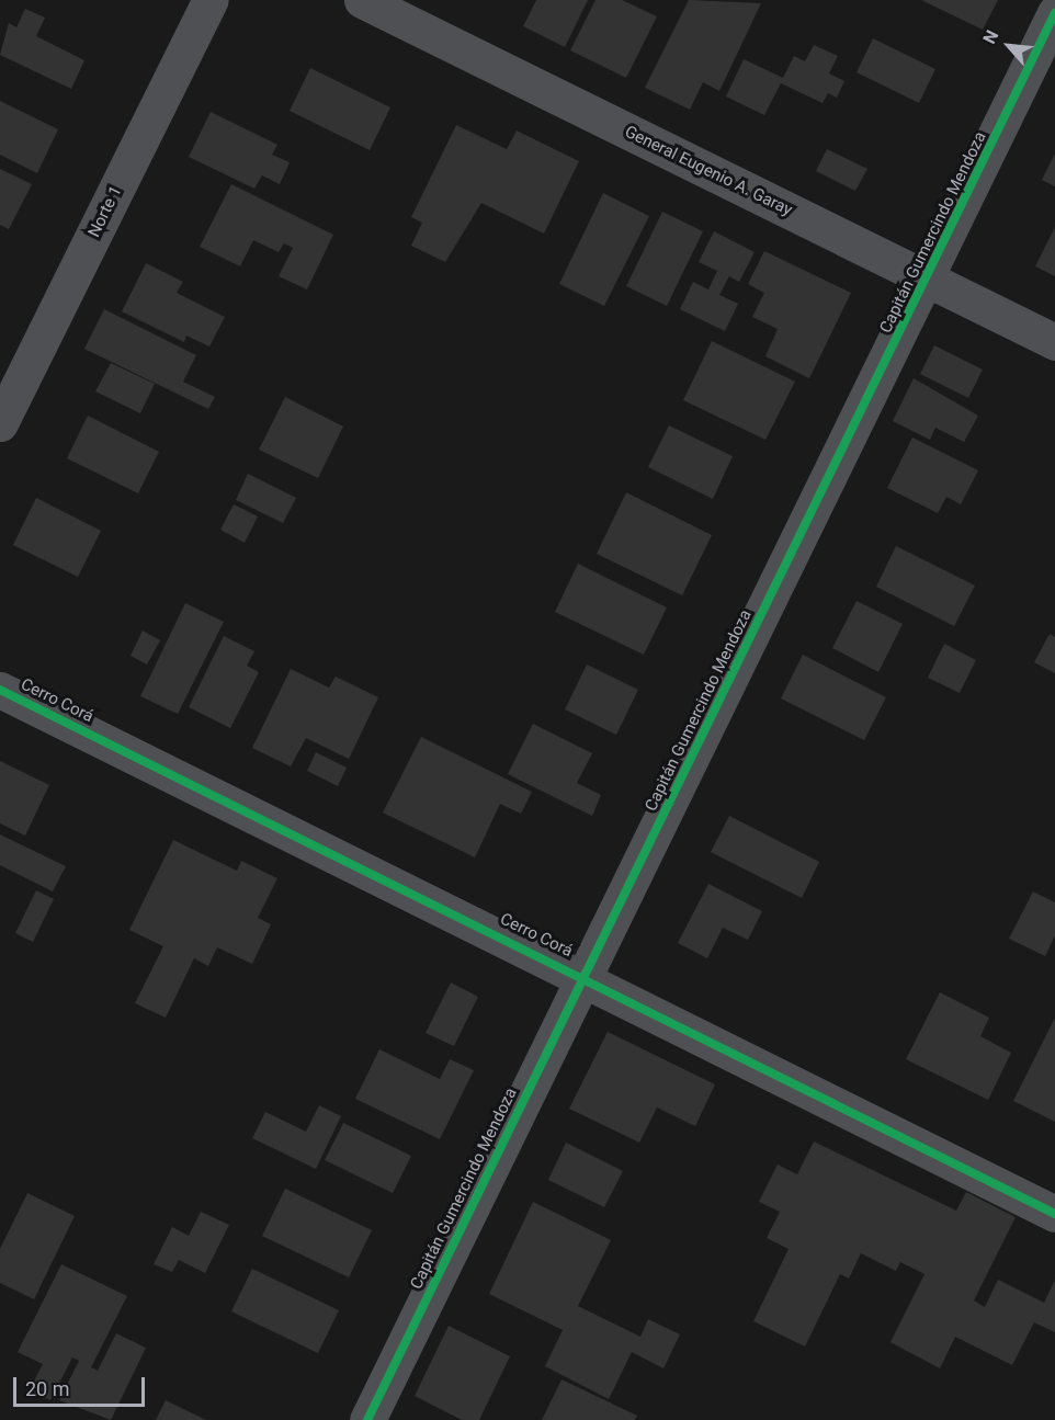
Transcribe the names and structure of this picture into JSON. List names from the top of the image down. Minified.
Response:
{"streets":{"street":["General Eugenio A. Garay","Norte 1","Capitán Gumercindo Mendoza","Cerro Corá"]},"crossings":[["General Eugenio A. Garay","Capitán Gumercindo Mendoza"],["Capitán Gumercindo Mendoza","Cerro Corá"]],"scale_bar":"20 m","north":"top left"}
